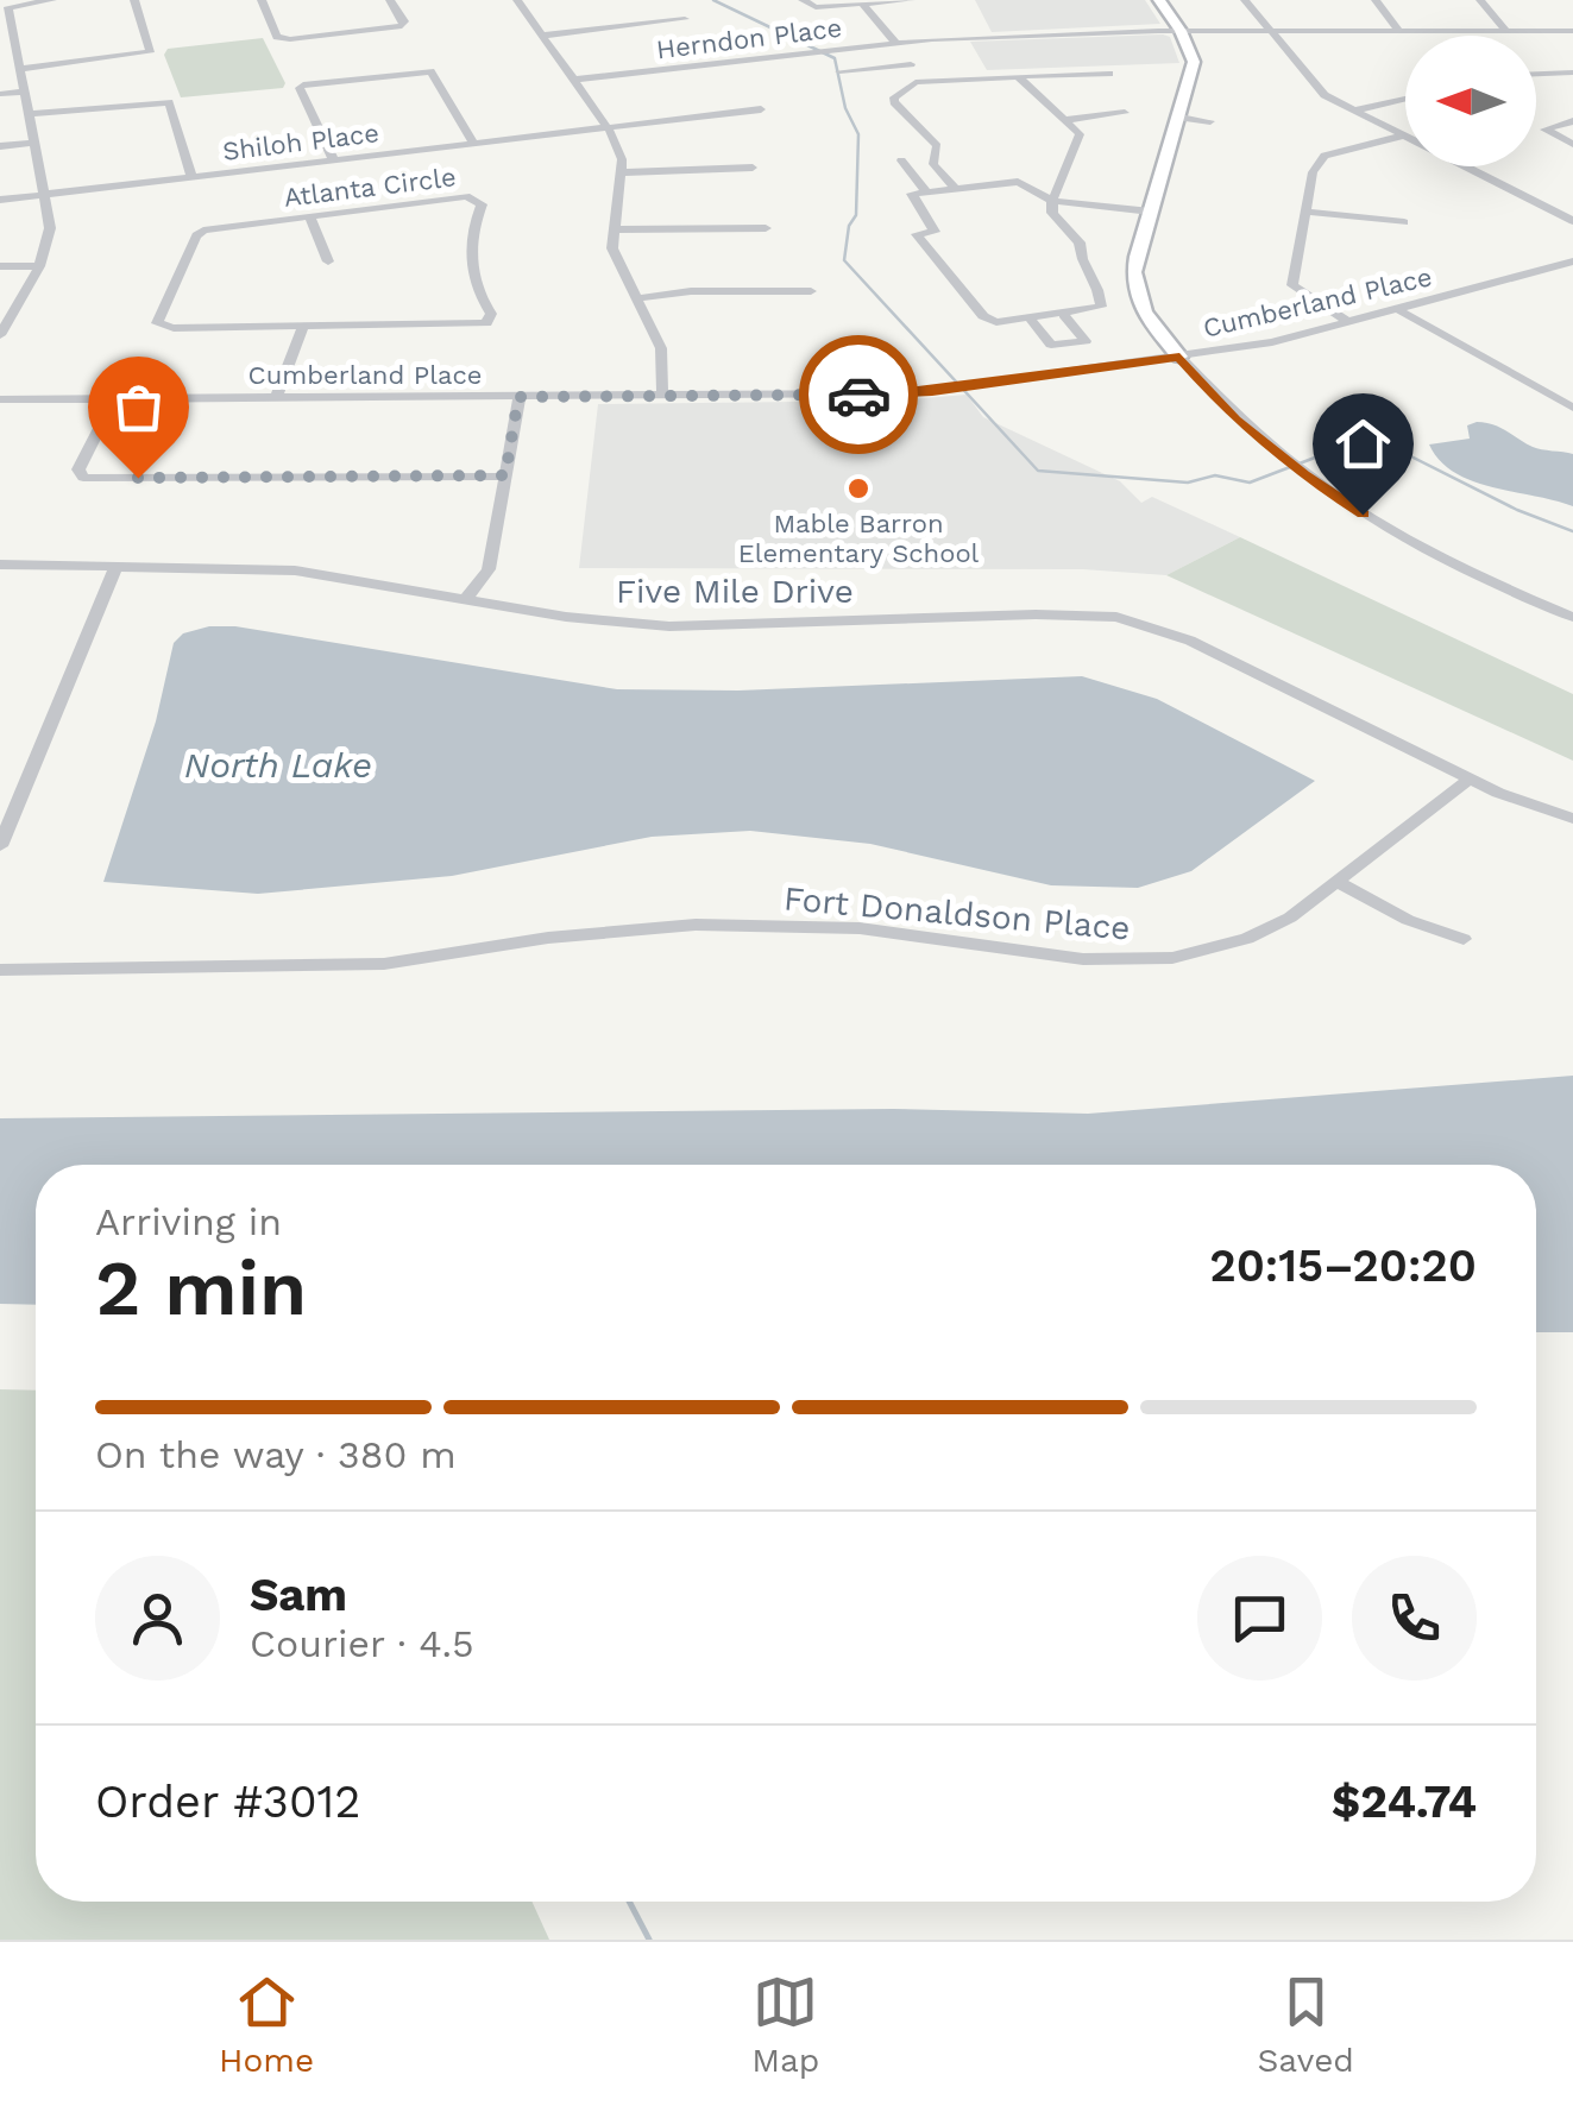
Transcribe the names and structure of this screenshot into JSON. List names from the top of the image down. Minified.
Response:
{"streets":{"street":["Herndon Place","Shiloh Place","Atlanta Circle","Cumberland Place","Five Mile Drive","Fort Donaldson Place"]},"crossings":[["Five Mile Drive","Fort Donaldson Place"]],"water":["North Lake"],"places":["Mable Barron Elementary School"],"north":"left","page":{"heading":["2 min","Arriving in","20:15–20:20"],"panel":["Sam","Courier · 4.5","Order #3012","$24.74"],"bar":"On the way · 380 m","tabs":["Home","Map","Saved"]}}
